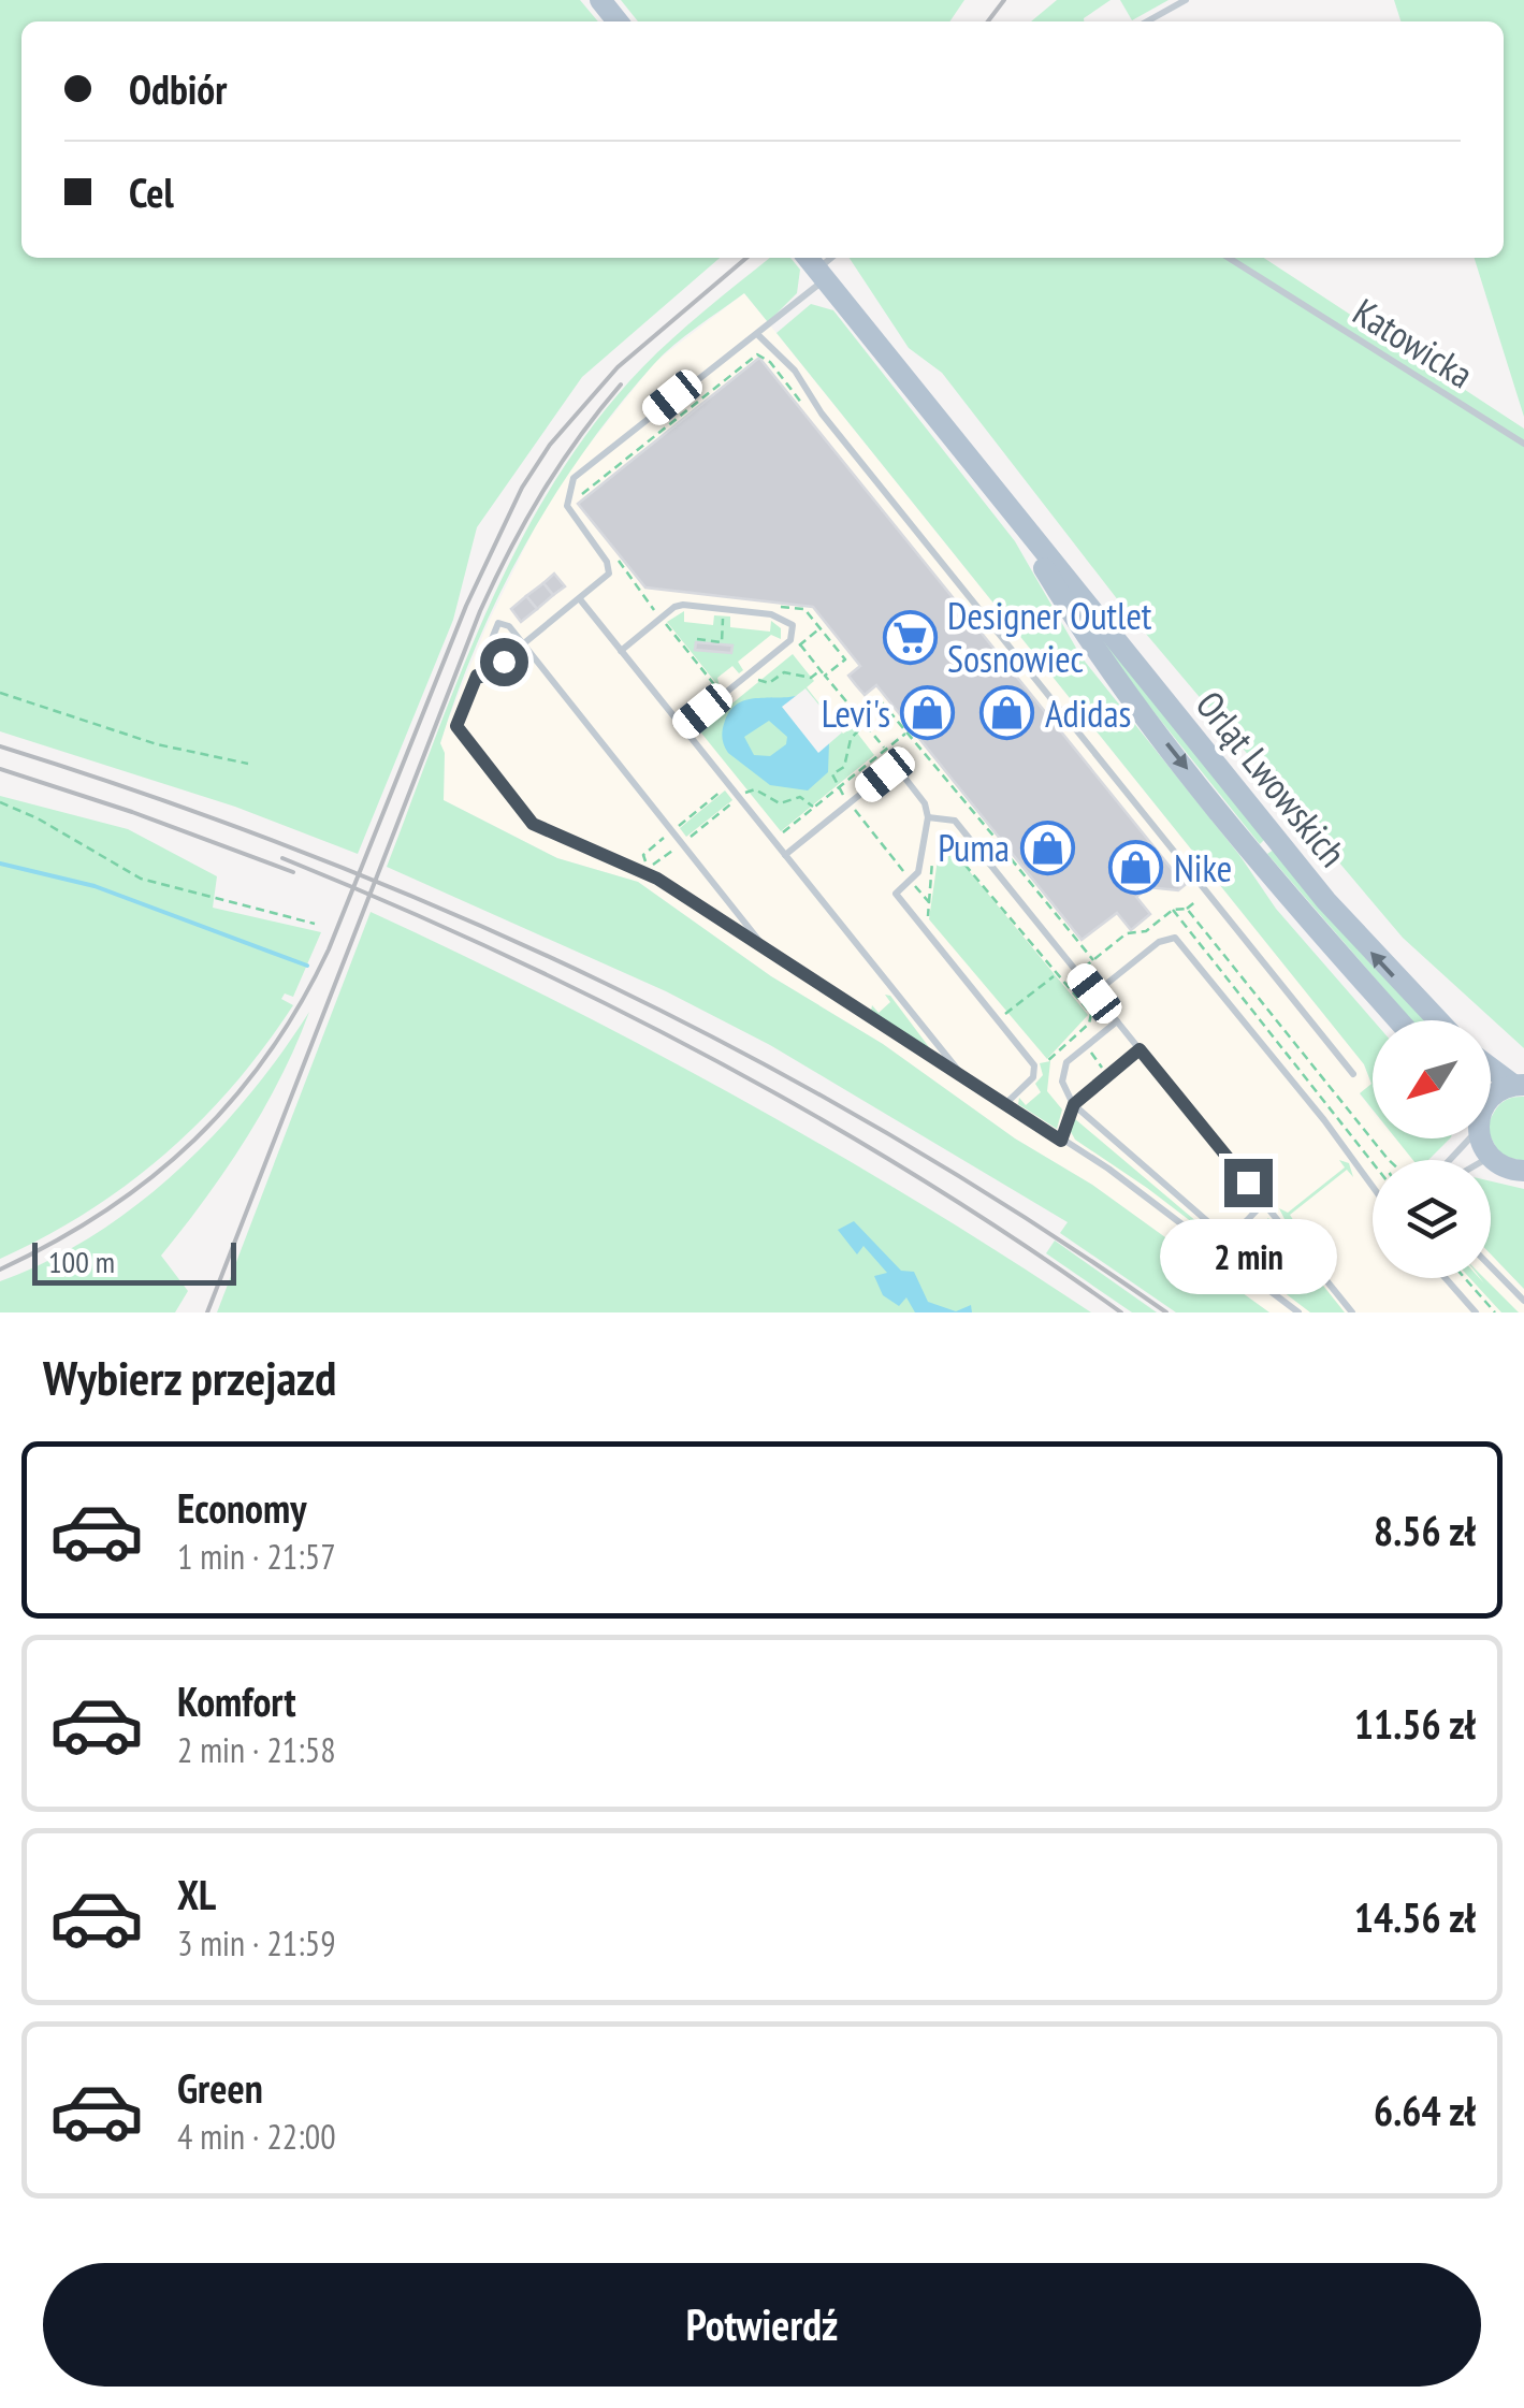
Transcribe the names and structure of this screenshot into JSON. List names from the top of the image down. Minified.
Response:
{"streets":{"main road":["Orląt Lwowskich"],"lane":["Katowicka"]},"places":{"supermarket":["Designer Outlet Sosnowiec"],"shop":["Levi's","Adidas","Puma","Nike"]},"scale_bar":"100 m","north":"bottom left","page":{"banner":["Odbiór","Cel"],"bubble":"2 min","scale":"100 m","heading":"Wybierz przejazd","list":[{"name":"Economy","note":"1 min · 21:57","value":"8.56 zł"},{"name":"Komfort","note":"2 min · 21:58","value":"11.56 zł"},{"name":"XL","note":"3 min · 21:59","value":"14.56 zł"},{"name":"Green","note":"4 min · 22:00","value":"6.64 zł"}],"buttons":"Potwierdź"}}
